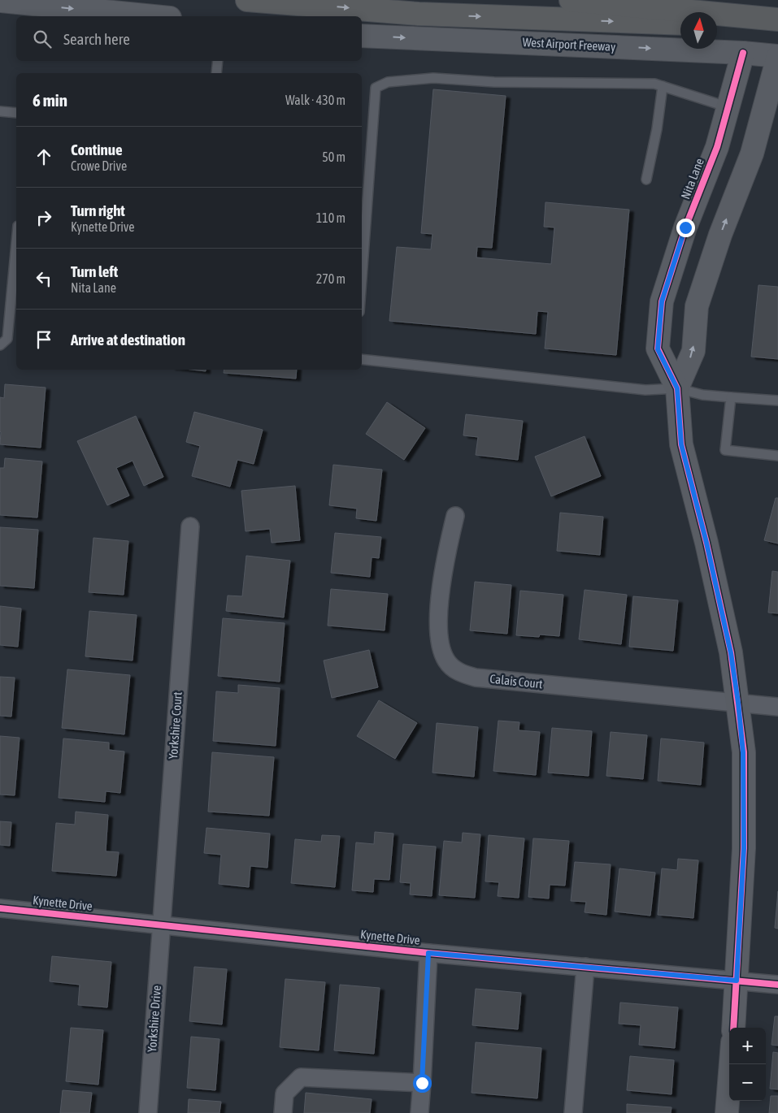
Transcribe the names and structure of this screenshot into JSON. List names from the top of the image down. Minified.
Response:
{"streets":{"street":["West Airport Freeway","Nita Lane","Calais Court","Yorkshire Court","Kynette Drive","Yorkshire Drive"]},"crossings":[["West Airport Freeway","Nita Lane"],["Nita Lane","Calais Court"],["Nita Lane","Kynette Drive"],["Yorkshire Court","Kynette Drive"],["Yorkshire Court","Yorkshire Drive"],["Kynette Drive","Yorkshire Drive"]],"one_way":["West Airport Freeway"],"north":"top","page":{"search":"Search here","heading":["6 min","Walk · 430 m"],"list":[["Continue","Crowe Drive","50 m"],["Turn right","Kynette Drive","110 m"],["Turn left","Nita Lane","270 m"],"Arrive at destination"],"map_buttons":["+","−"]}}
